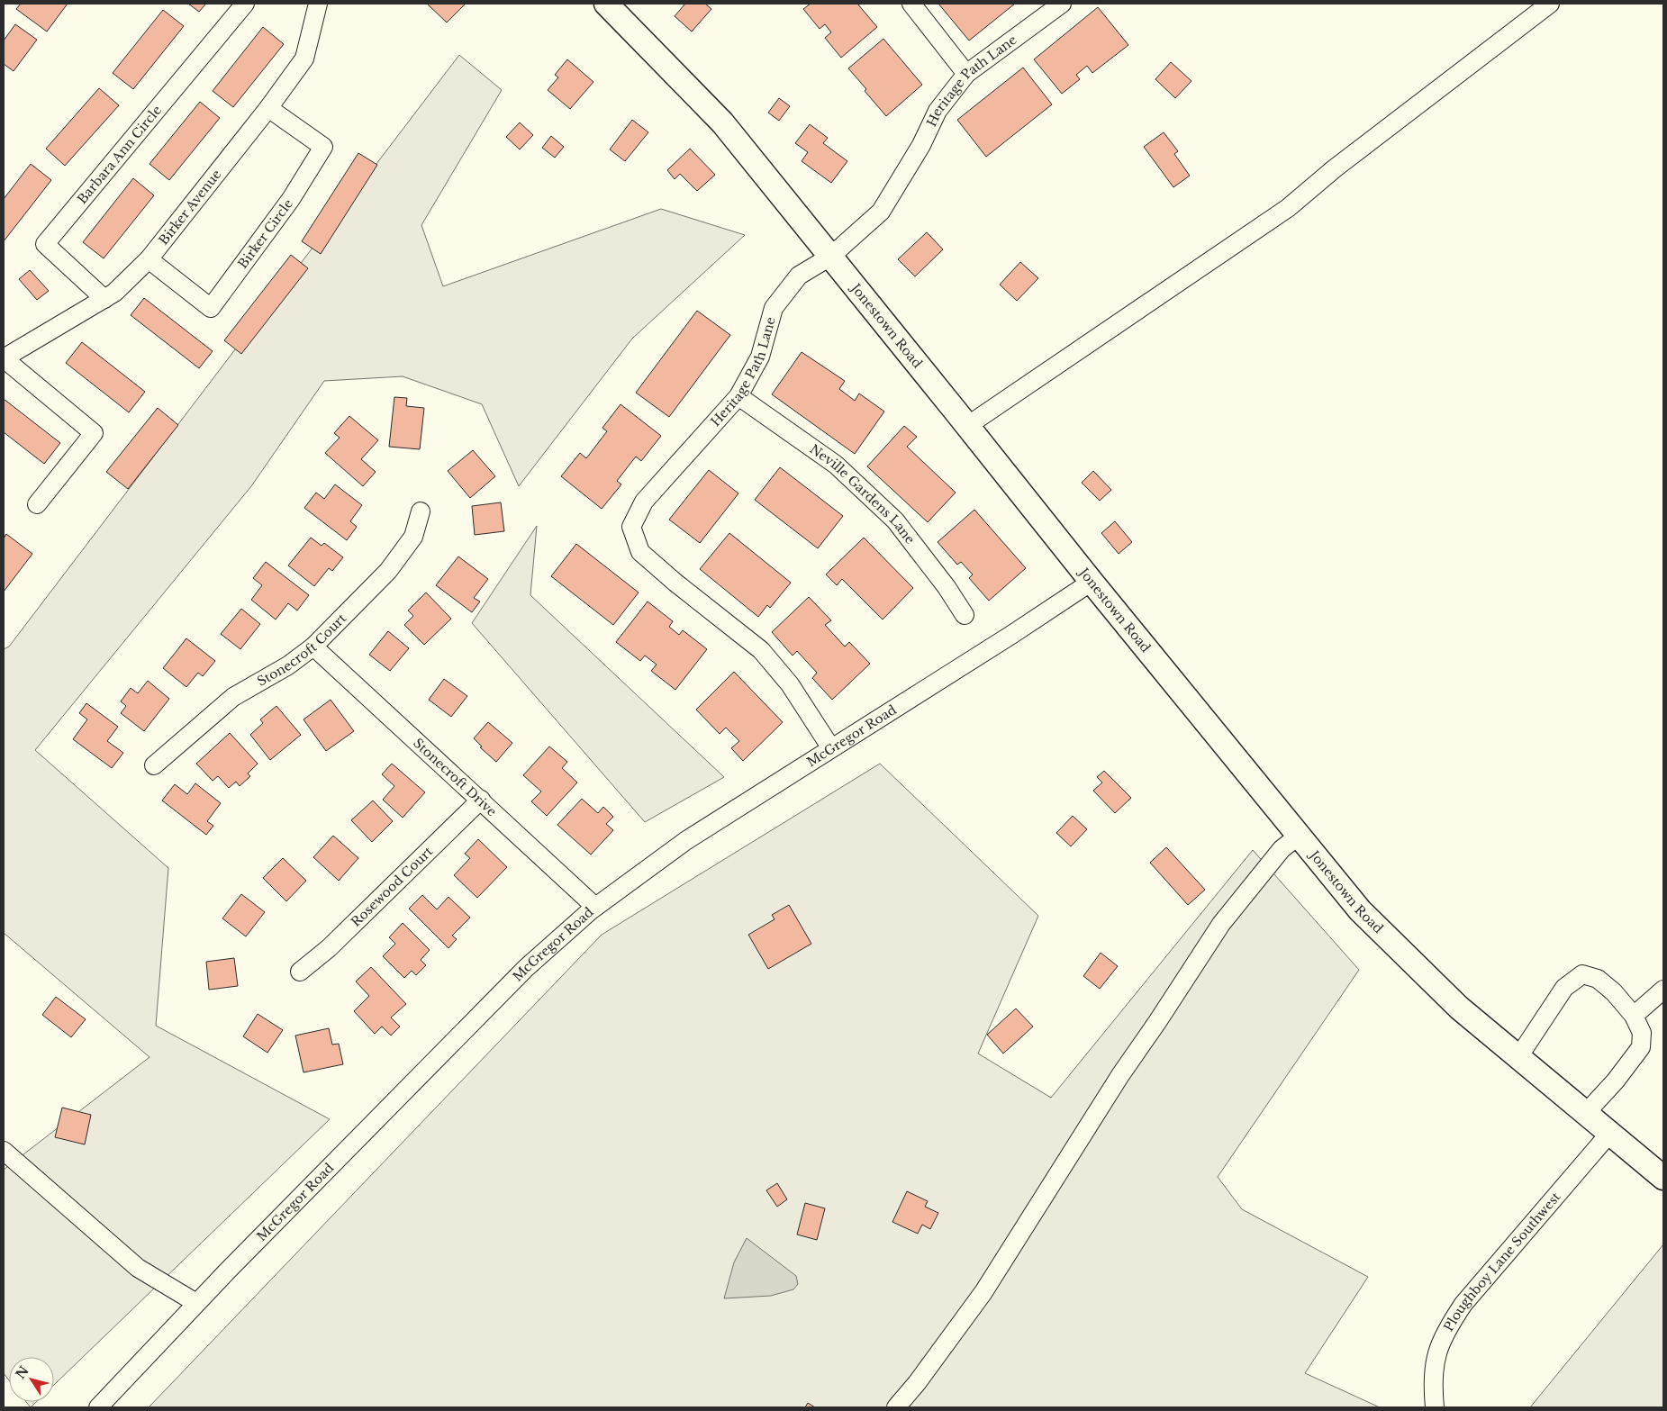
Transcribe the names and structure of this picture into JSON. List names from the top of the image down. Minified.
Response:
{"streets":{"main road":["Jonestown Road"],"street":["Heritage Path Lane","Barbara Ann Circle","Birker Avenue","Birker Circle","Neville Gardens Lane","Stonecroft Court","McGregor Road","Stonecroft Drive","Rosewood Court","Ploughboy Lane Southwest"]},"crossings":[["Heritage Path Lane","Jonestown Road"],["Heritage Path Lane","Neville Gardens Lane"],["Heritage Path Lane","McGregor Road"],["Barbara Ann Circle","Birker Avenue"],["Birker Avenue","Birker Circle"],["Jonestown Road","McGregor Road"],["Jonestown Road","Ploughboy Lane Southwest"],["Stonecroft Court","Stonecroft Drive"],["McGregor Road","Stonecroft Drive"],["Stonecroft Drive","Rosewood Court"]],"north":"top left"}
